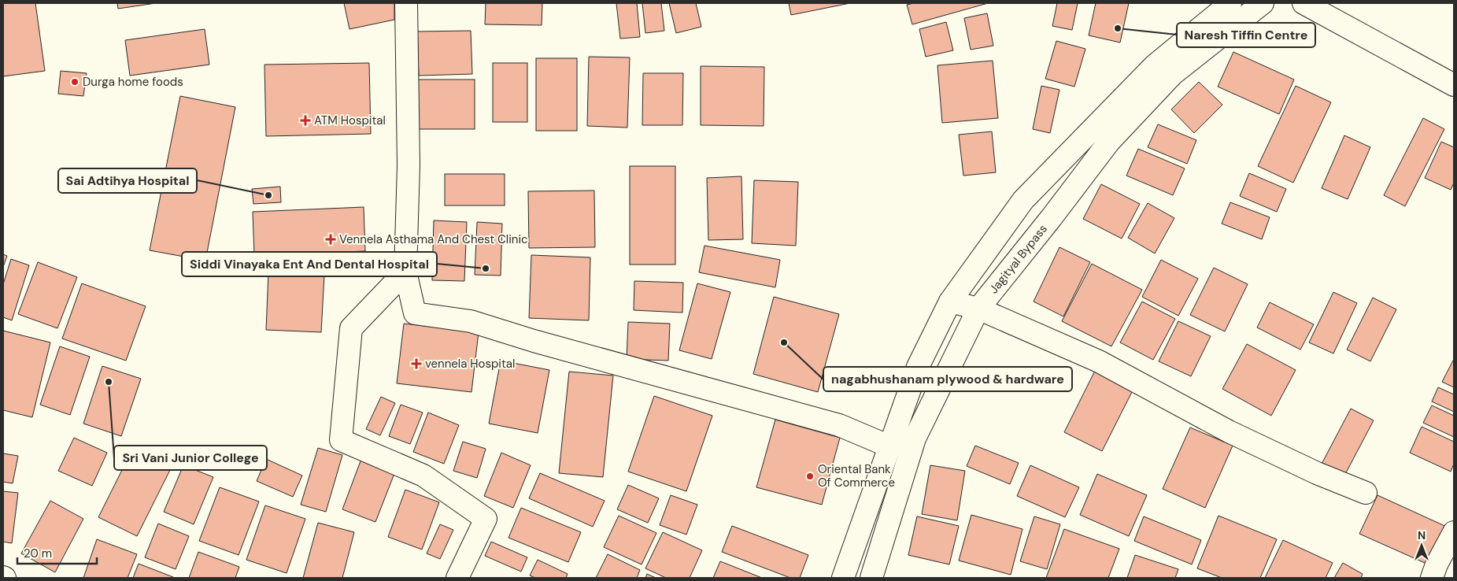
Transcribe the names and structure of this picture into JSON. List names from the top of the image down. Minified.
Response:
{"streets":{"street":["Jagityal Bypass"]},"places":{"other":["Naresh Tiffin Centre","Durga home foods","Sai Adtihya Hospital","Siddi Vinayaka Ent And Dental Hospital","nagabhushanam plywood & hardware","Sri Vani Junior College","Oriental Bank Of Commerce"],"health":["ATM Hospital","Vennela Asthama And Chest Clinic","vennela Hospital"]},"scale_bar":"20 m","north":"top"}
